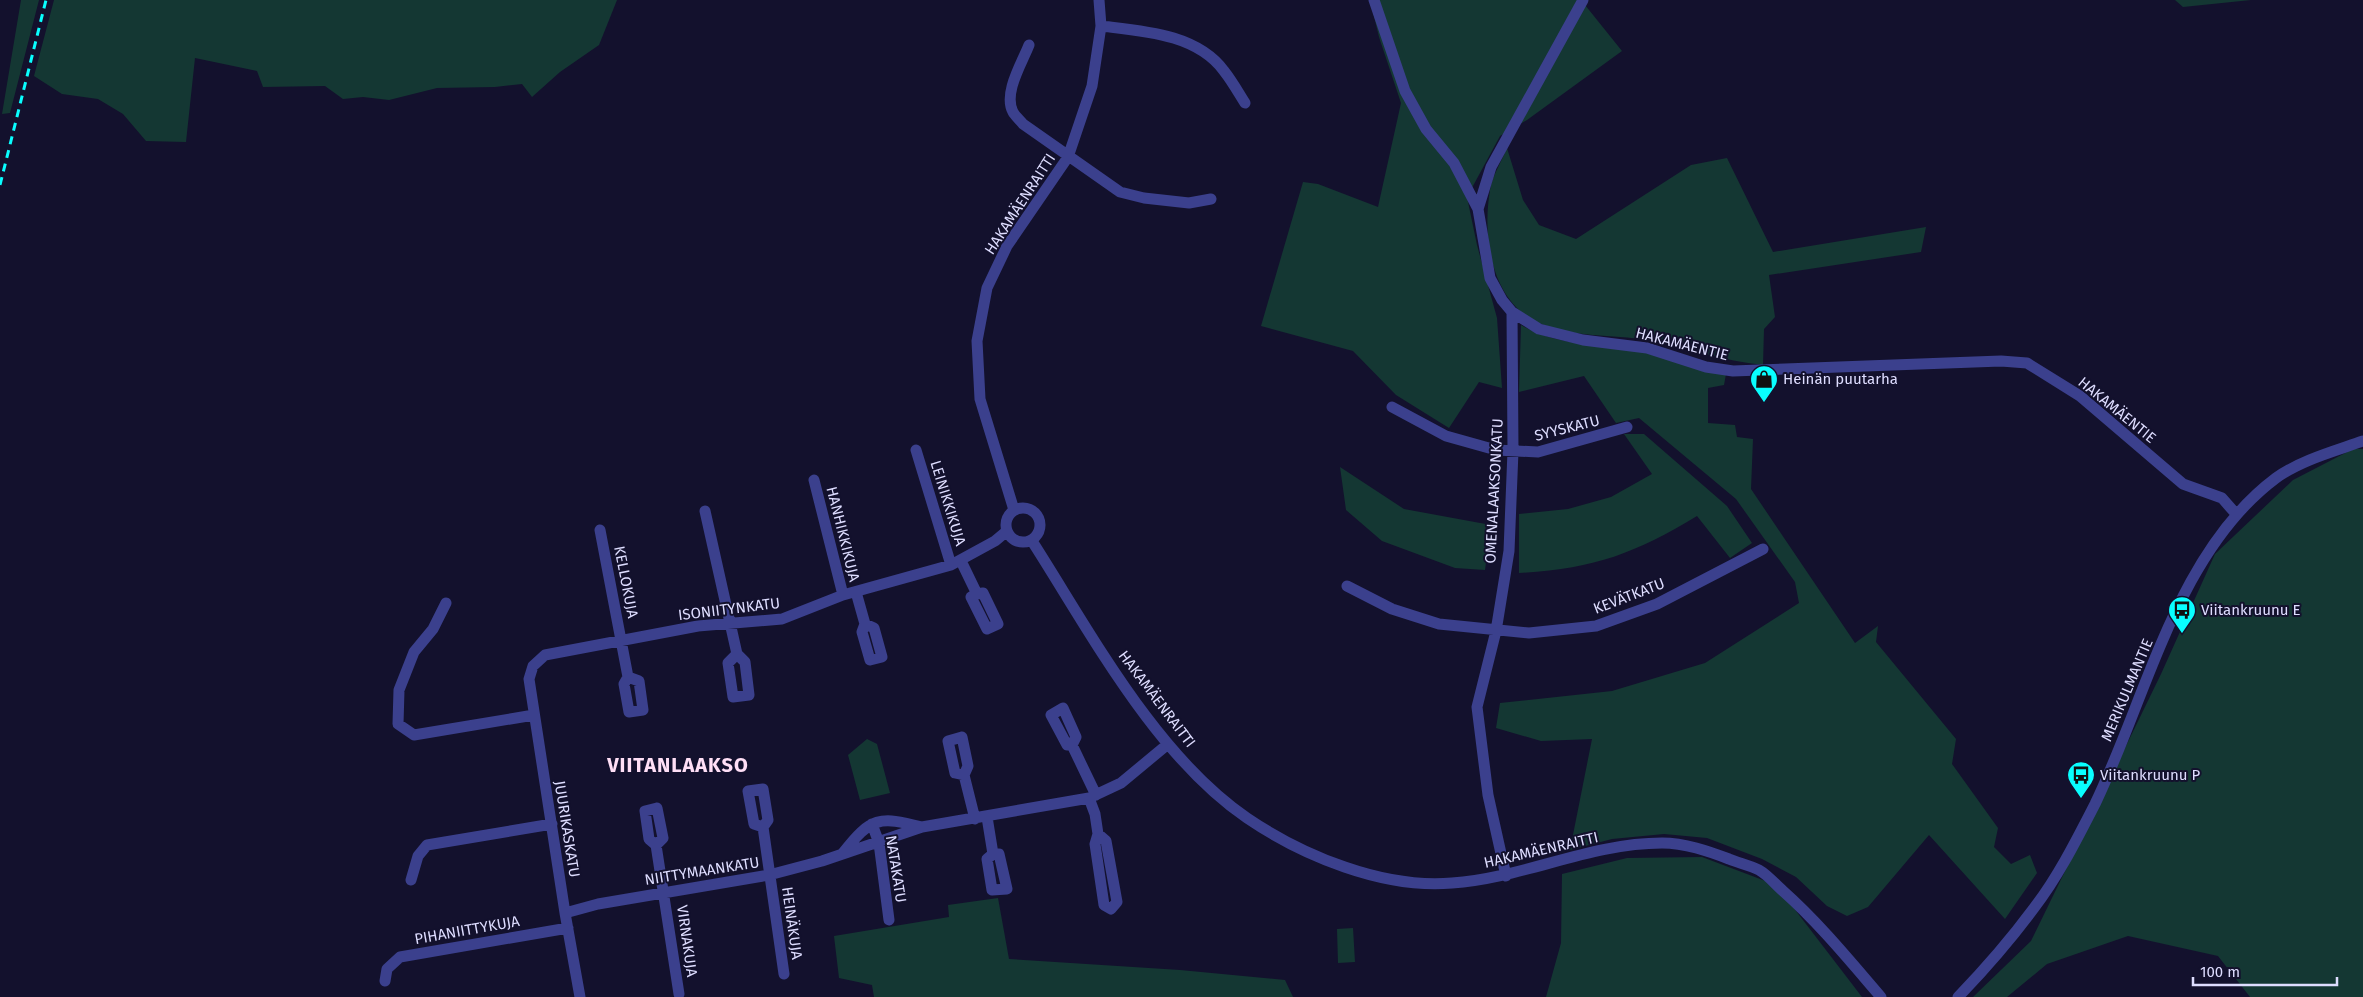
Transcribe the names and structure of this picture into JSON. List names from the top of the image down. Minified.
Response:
{"streets":{"street":["HAKAMÄENRAITTI","HAKAMÄENTIE","SYYSKATU","OMENALAAKSONKATU","LEINIKKIKUJA","HANHIKKIKUJA","KELLOKUJA","KEVÄTKATU","ISONIITYNKATU","MERIKULMANTIE","JUURIKASKATU","NATAKATU","NIITTYMAANKATU","HEINÄKUJA","PIHANIITTYKUJA","VIRNAKUJA"]},"crossings":[["HAKAMÄENRAITTI","OMENALAAKSONKATU"],["HAKAMÄENRAITTI","ISONIITYNKATU"],["HAKAMÄENRAITTI","NIITTYMAANKATU"],["HAKAMÄENTIE","OMENALAAKSONKATU"],["HAKAMÄENTIE","MERIKULMANTIE"],["SYYSKATU","OMENALAAKSONKATU"],["OMENALAAKSONKATU","KEVÄTKATU"],["LEINIKKIKUJA","ISONIITYNKATU"],["HANHIKKIKUJA","ISONIITYNKATU"],["KELLOKUJA","ISONIITYNKATU"],["ISONIITYNKATU","JUURIKASKATU"],["JUURIKASKATU","NIITTYMAANKATU"],["JUURIKASKATU","PIHANIITTYKUJA"],["NATAKATU","NIITTYMAANKATU"],["NIITTYMAANKATU","HEINÄKUJA"],["NIITTYMAANKATU","VIRNAKUJA"]],"districts":["VIITANLAAKSO"],"places":{"shop":["Heinän puutarha"],"bus stop":["Viitankruunu E","Viitankruunu P"]},"scale_bar":"100 m"}
